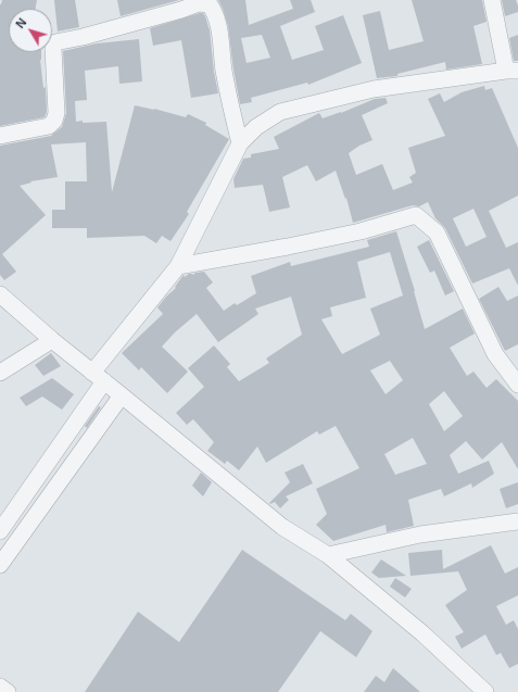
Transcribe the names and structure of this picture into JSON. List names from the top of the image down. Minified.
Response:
{"north":"top left"}
